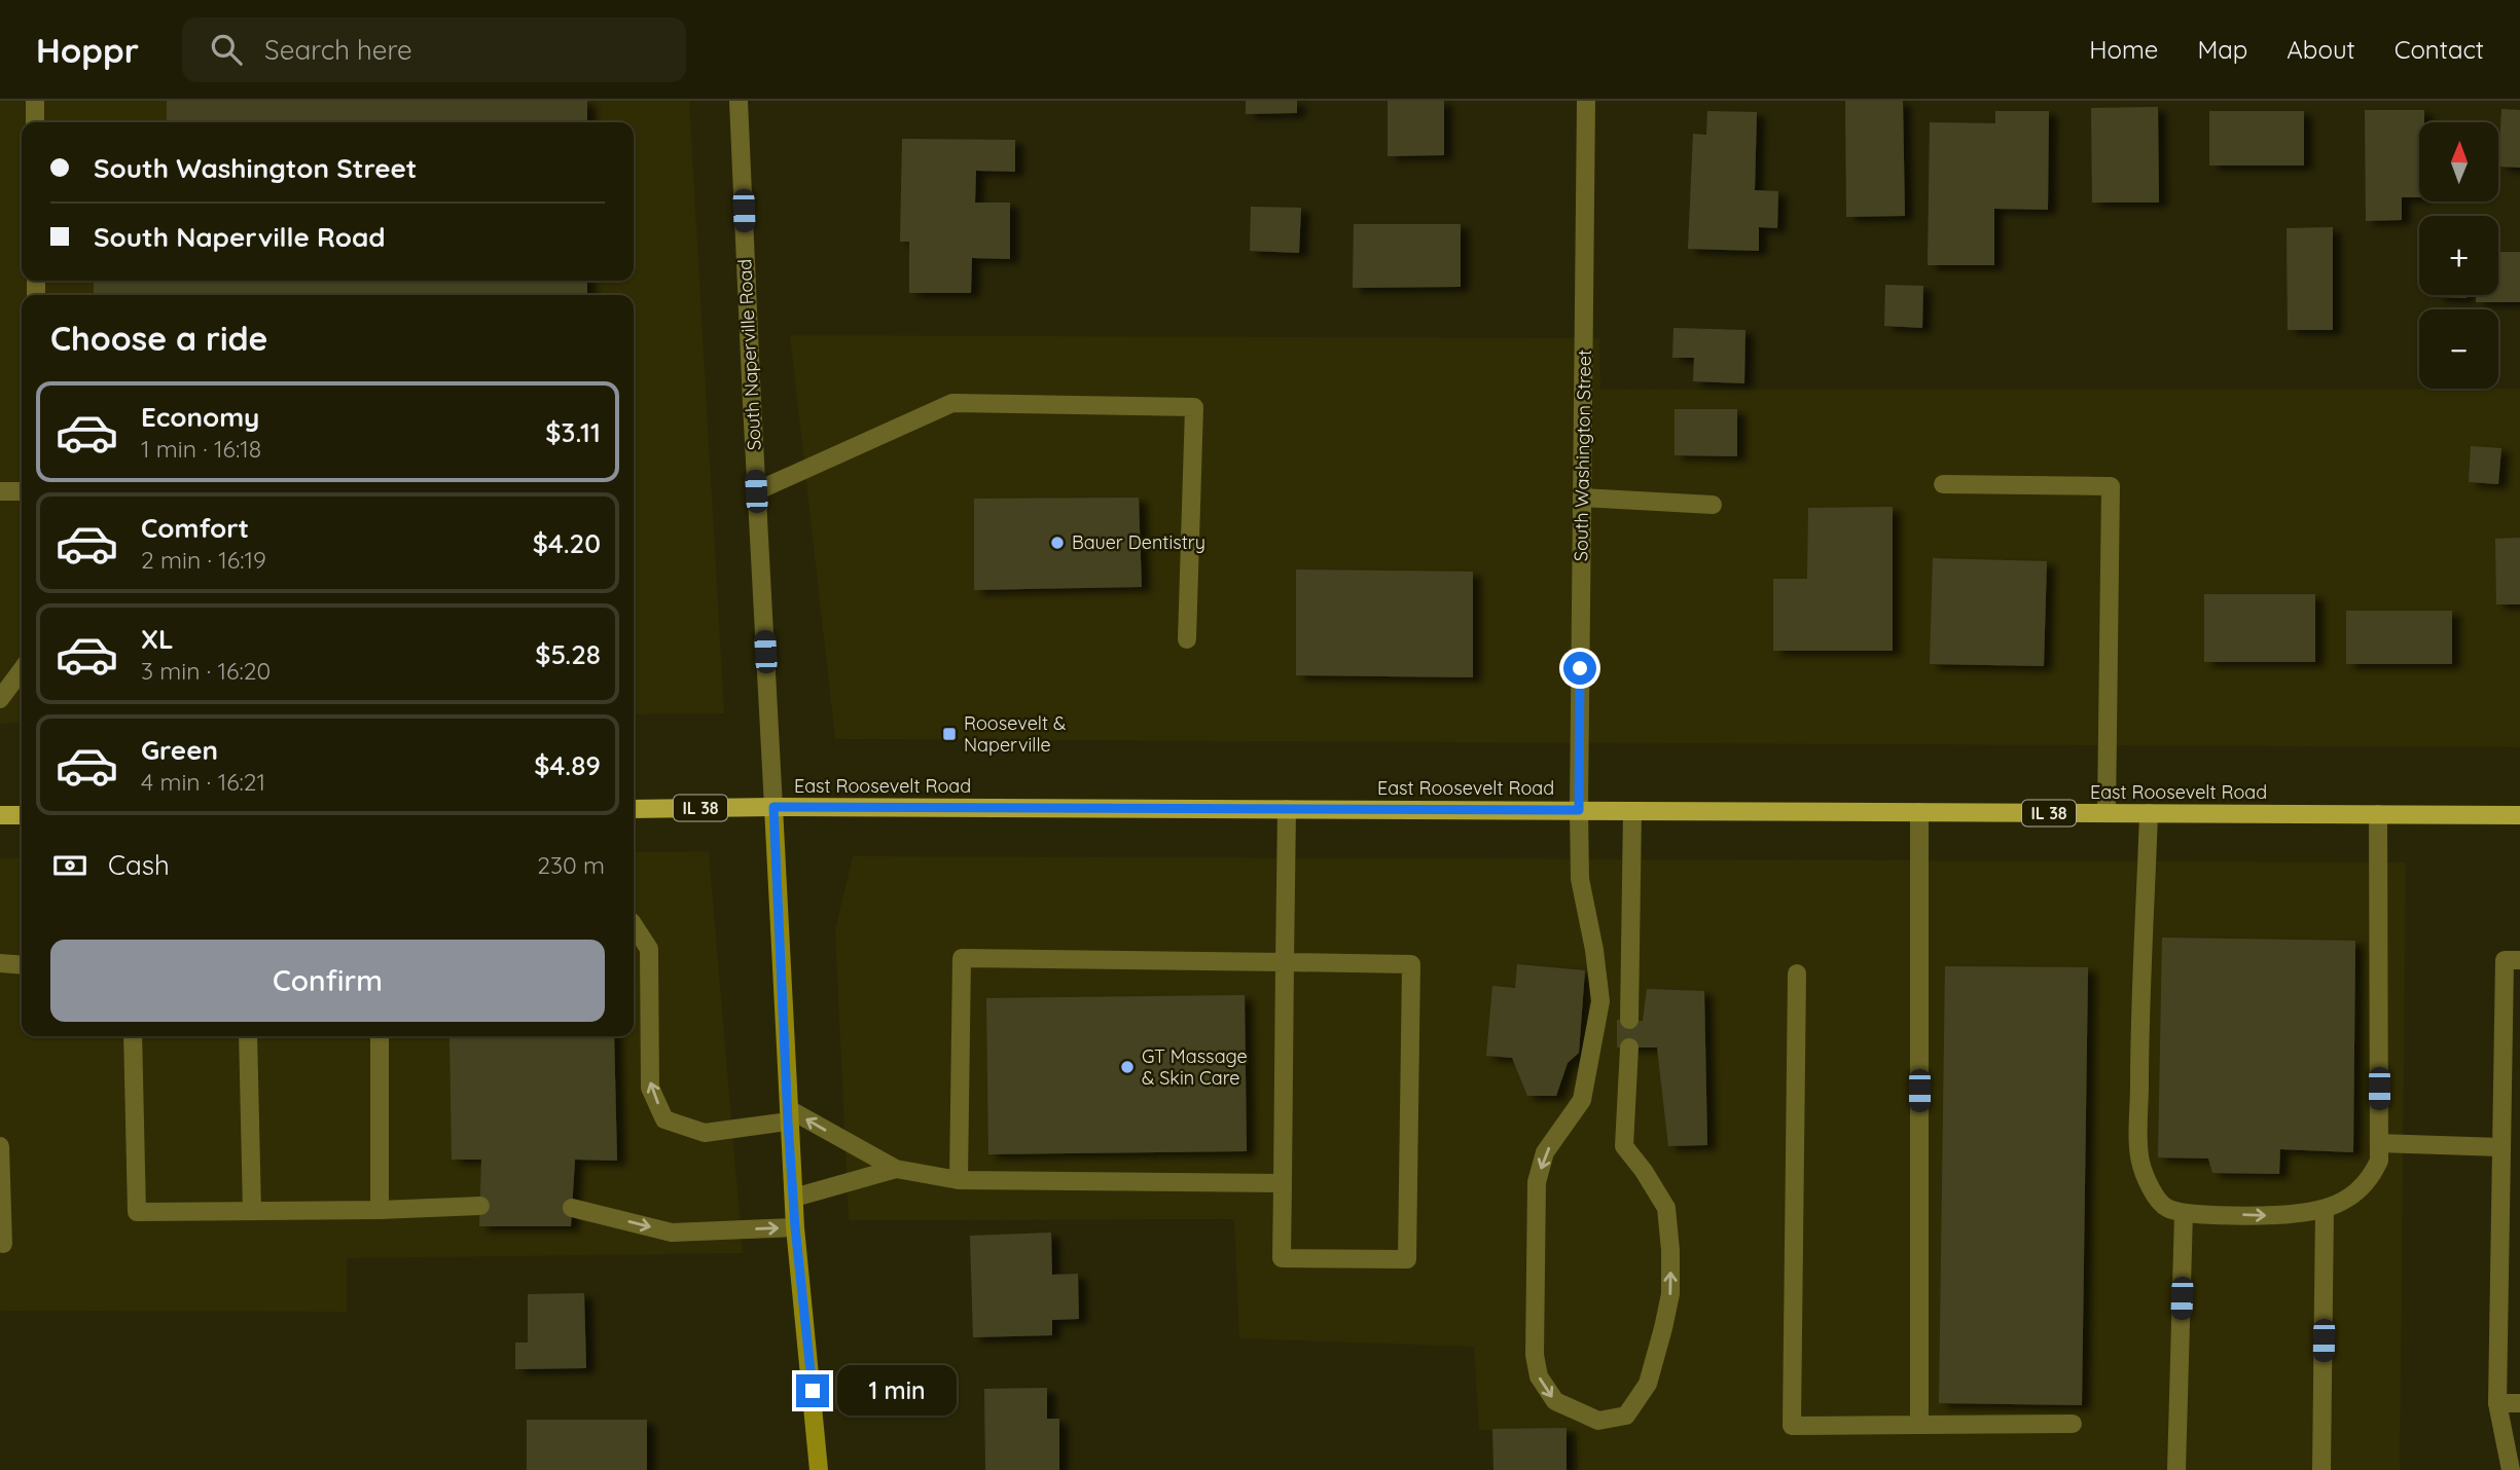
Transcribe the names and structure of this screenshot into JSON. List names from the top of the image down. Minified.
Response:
{"streets":{"main road":["South Naperville Road","East Roosevelt Road","IL 38"],"street":["South Washington Street"]},"crossings":[["South Naperville Road","East Roosevelt Road"],["South Washington Street","East Roosevelt Road"]],"places":{"other":["Bauer Dentistry","GT Massage & Skin Care"],"transit":["Roosevelt & Naperville"]},"north":"top","page":{"header":"Hoppr","search":"Search here","nav":["Home","Map","About","Contact"],"map_buttons":["+","−"],"banner":["South Washington Street","South Naperville Road"],"heading":"Choose a ride","list":[{"name":"Economy","note":"1 min · 16:18","value":"$3.11"},{"name":"Comfort","note":"2 min · 16:19","value":"$4.20"},{"name":"XL","note":"3 min · 16:20","value":"$5.28"},{"name":"Green","note":"4 min · 16:21","value":"$4.89"}],"pay":["Cash","230 m"],"buttons":"Confirm","bubble":"1 min"}}
